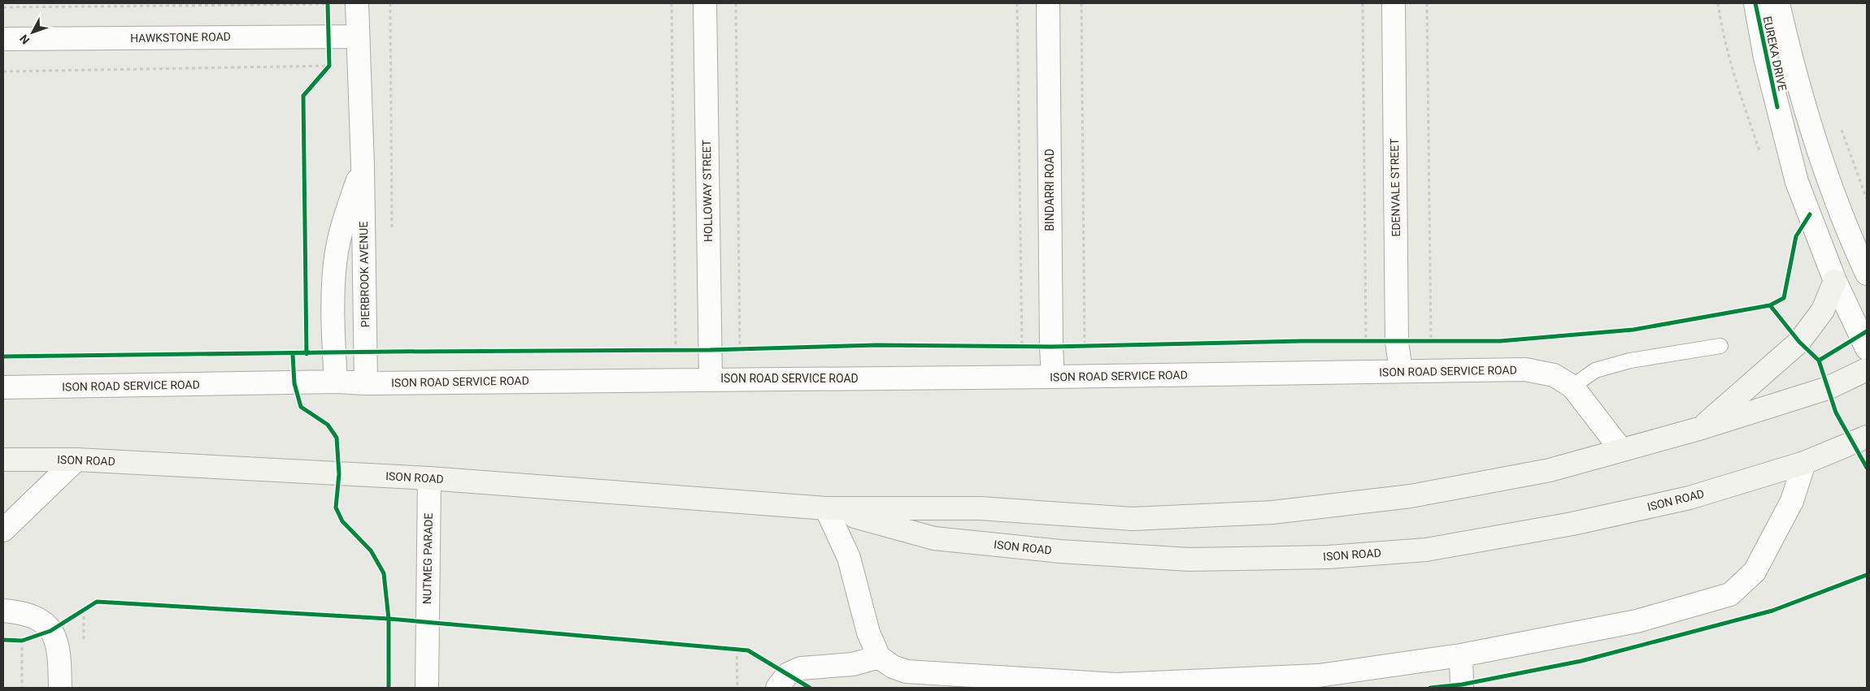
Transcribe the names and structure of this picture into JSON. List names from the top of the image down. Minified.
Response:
{"streets":{"main road":["ISON ROAD"],"street":["HAWKSTONE ROAD","EUREKA DRIVE","EDENVALE STREET","BINDARRI ROAD","HOLLOWAY STREET","PIERBROOK AVENUE","ISON ROAD SERVICE ROAD","NUTMEG PARADE"]},"crossings":[["HAWKSTONE ROAD","PIERBROOK AVENUE"],["EDENVALE STREET","ISON ROAD SERVICE ROAD"],["BINDARRI ROAD","ISON ROAD SERVICE ROAD"],["HOLLOWAY STREET","ISON ROAD SERVICE ROAD"],["PIERBROOK AVENUE","ISON ROAD SERVICE ROAD"],["ISON ROAD SERVICE ROAD","ISON ROAD"],["ISON ROAD","NUTMEG PARADE"]],"north":"bottom left"}
